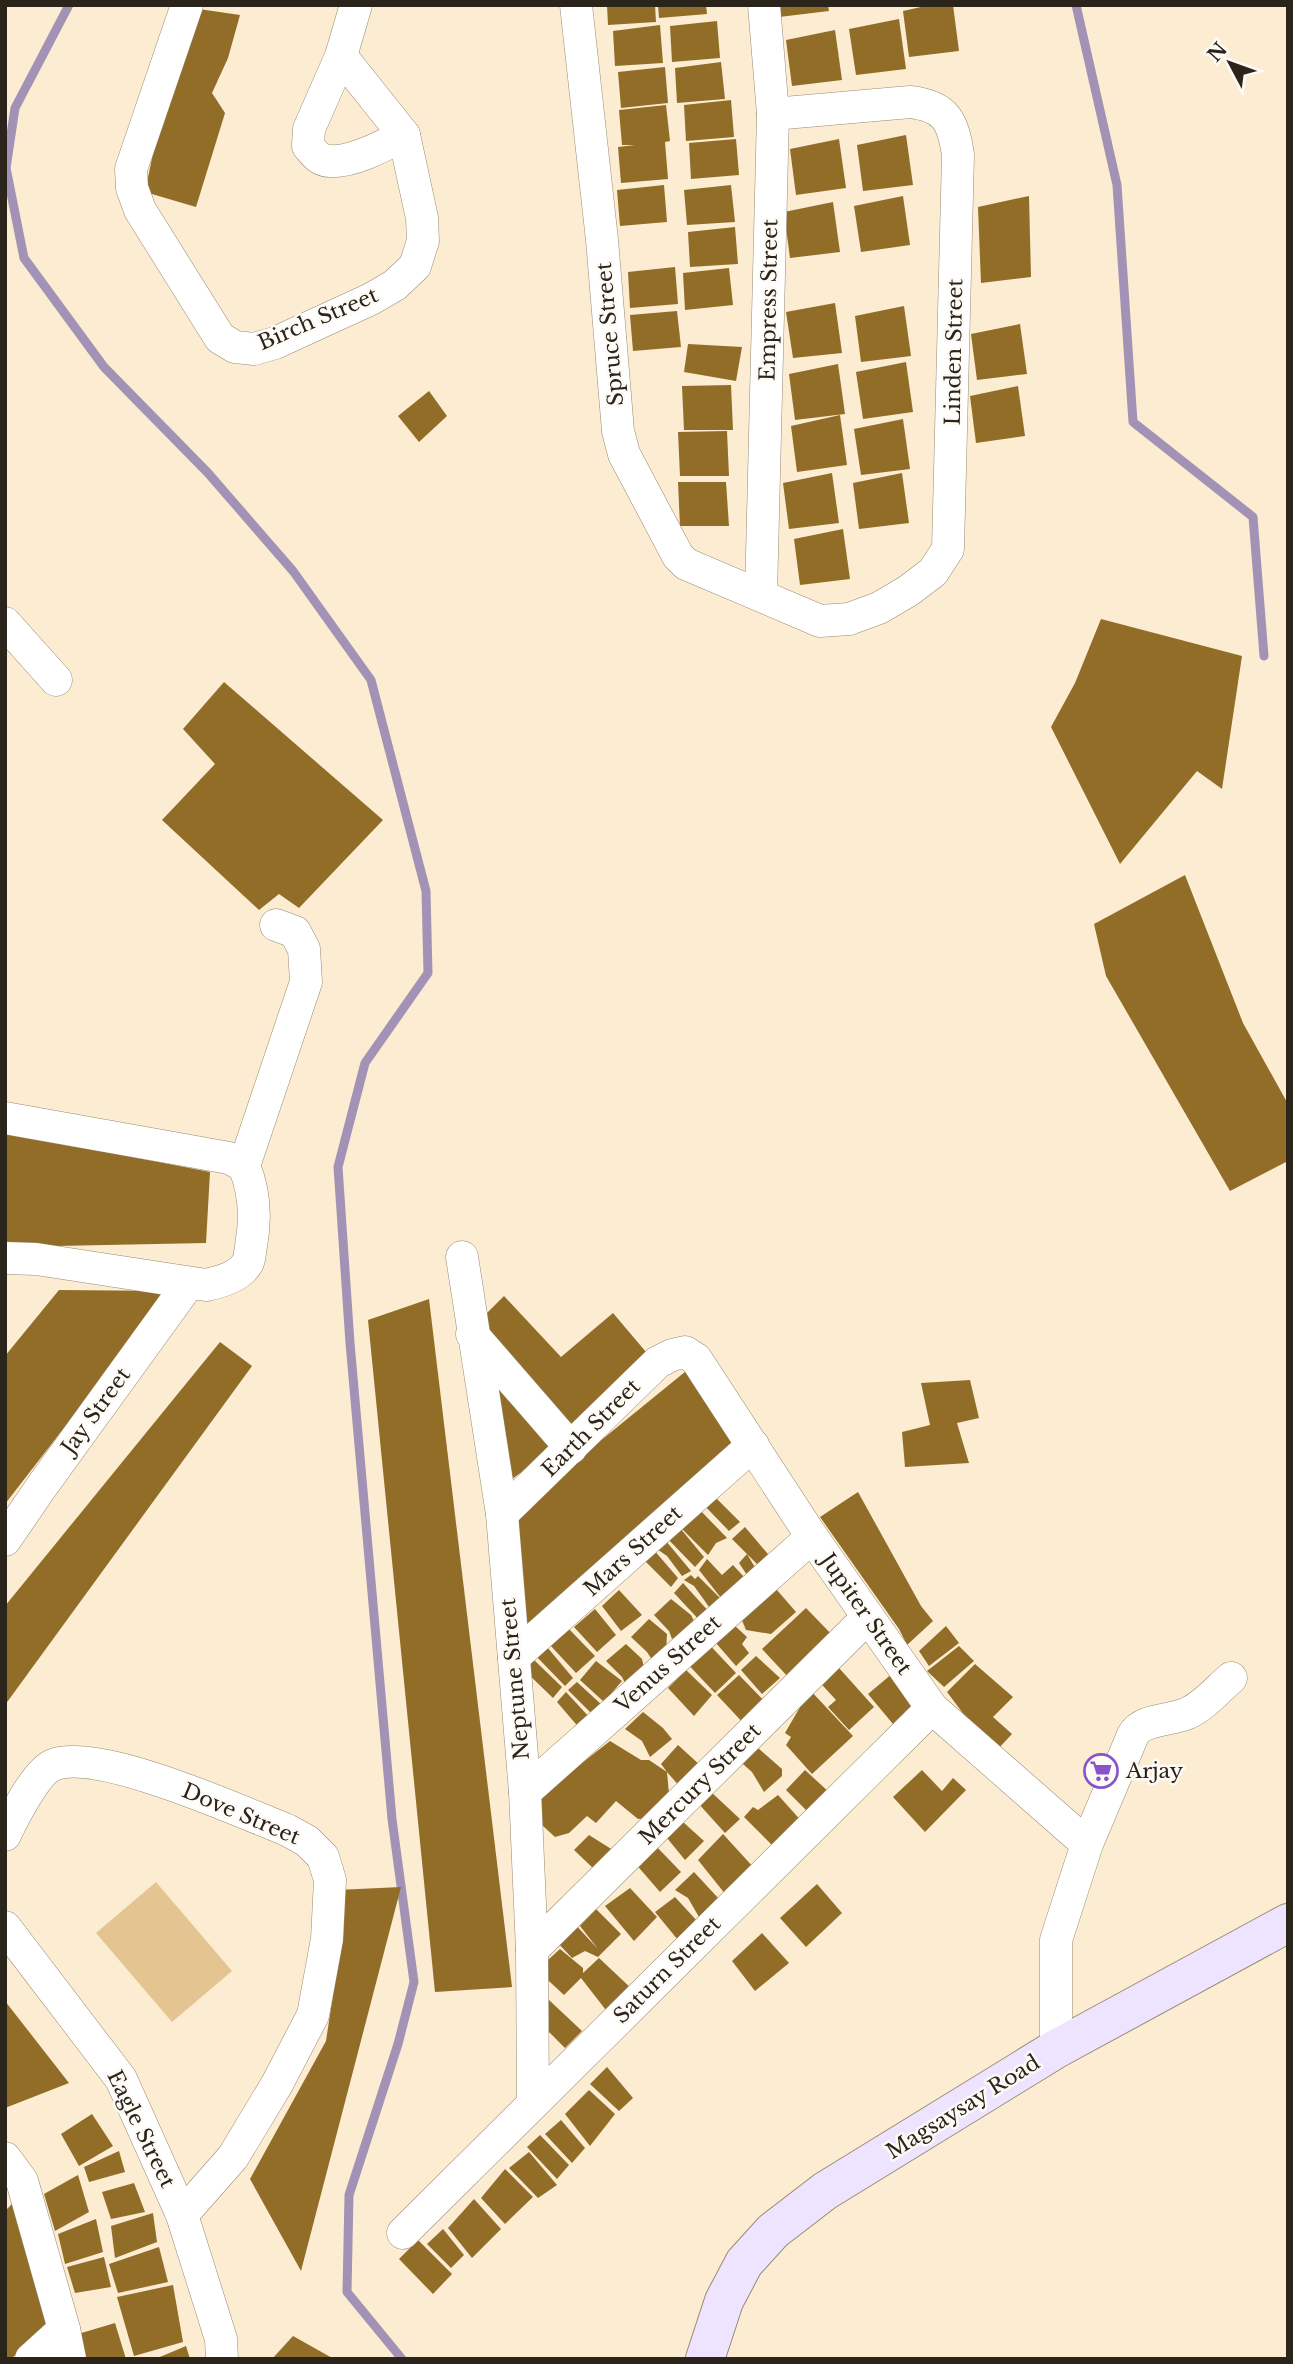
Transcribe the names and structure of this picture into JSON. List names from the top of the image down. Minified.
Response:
{"streets":{"main road":["Magsaysay Road"],"street":["Empress Street","Birch Street","Spruce Street","Linden Street","Jay Street","Earth Street","Mars Street","Jupiter Street","Venus Street","Neptune Street","Mercury Street","Dove Street","Saturn Street","Eagle Street"]},"crossings":[["Empress Street","Spruce Street"],["Empress Street","Linden Street"],["Spruce Street","Linden Street"],["Earth Street","Jupiter Street"],["Earth Street","Neptune Street"],["Mars Street","Jupiter Street"],["Mars Street","Neptune Street"],["Jupiter Street","Venus Street"],["Jupiter Street","Mercury Street"],["Jupiter Street","Saturn Street"],["Venus Street","Neptune Street"],["Neptune Street","Mercury Street"],["Neptune Street","Saturn Street"],["Dove Street","Eagle Street"]],"places":{"supermarket":["Arjay"]},"north":"top left"}
